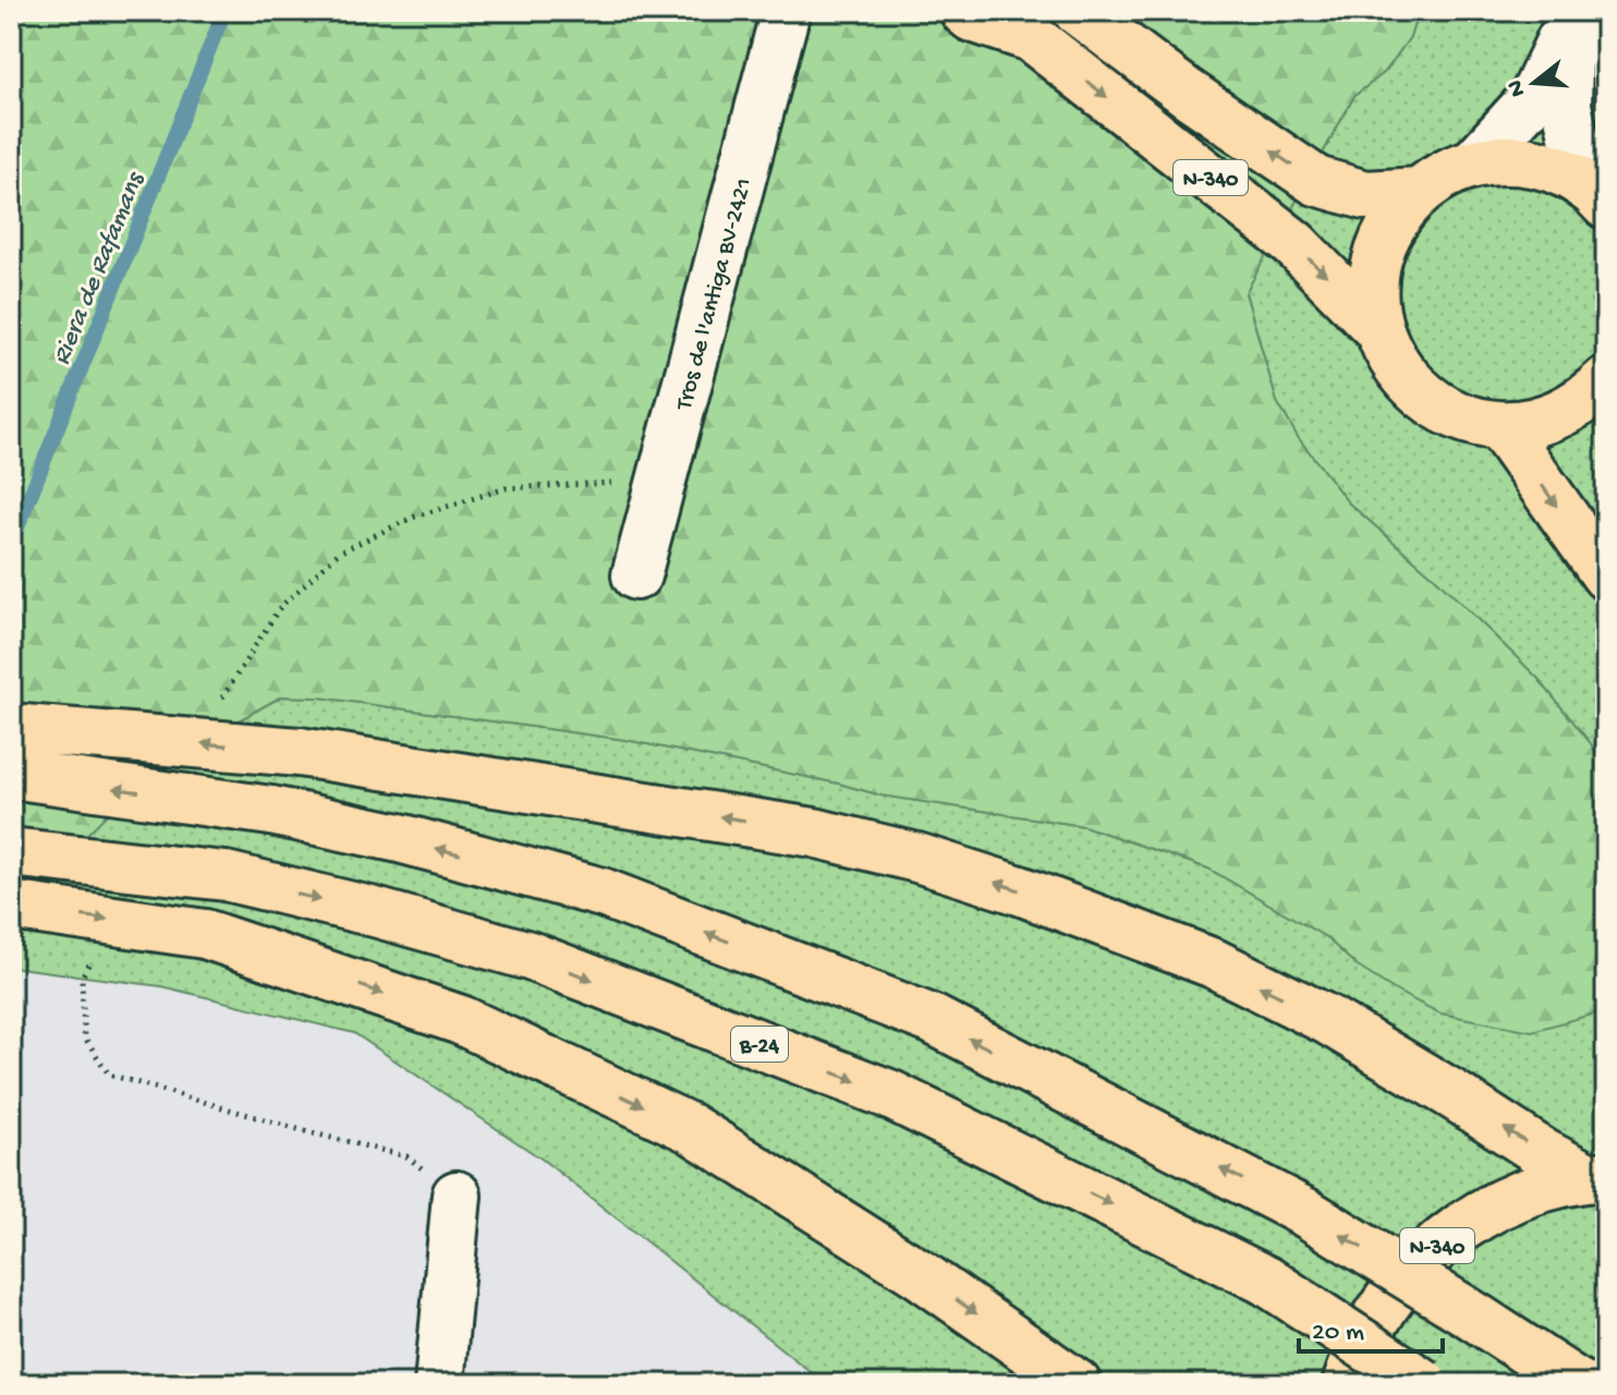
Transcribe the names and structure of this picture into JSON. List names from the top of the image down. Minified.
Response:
{"streets":{"main road":["N-340","B-24"],"street":["Tros de l'antiga BV-2421"]},"water":["Riera de Rafamans"],"scale_bar":"20 m","north":"left"}
